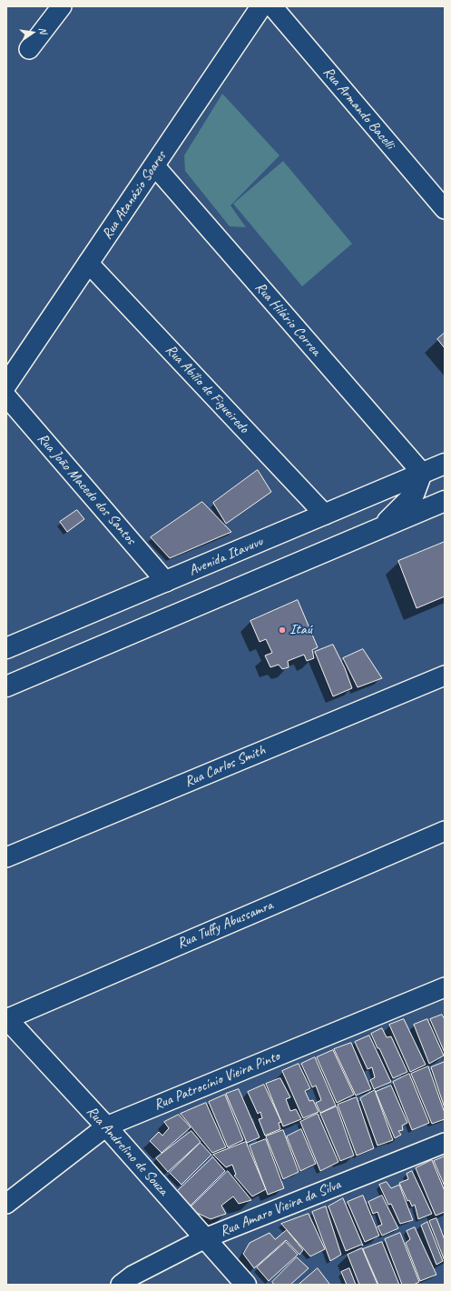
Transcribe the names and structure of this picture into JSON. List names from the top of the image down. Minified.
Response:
{"streets":{"main road":["Rua Atanázio Soares","Avenida Itavuvu","Rua Andrelino de Souza"],"street":["Rua Armando Bacelli","Rua Hilário Correa","Rua Abílio de Figueiredo","Rua João Macedo dos Santos","Rua Carlos Smith","Rua Tuffy Abussamra","Rua Patrocínio Vieira Pinto","Rua Amaro Vieira da Silva"]},"crossings":[["Rua Atanázio Soares","Rua Hilário Correa"],["Rua Atanázio Soares","Rua Abílio de Figueiredo"],["Rua Hilário Correa","Avenida Itavuvu"],["Rua Abílio de Figueiredo","Avenida Itavuvu"],["Rua João Macedo dos Santos","Avenida Itavuvu"],["Rua Tuffy Abussamra","Rua Andrelino de Souza"],["Rua Patrocínio Vieira Pinto","Rua Andrelino de Souza"],["Rua Andrelino de Souza","Rua Amaro Vieira da Silva"]],"places":["Itaú"],"north":"right"}
